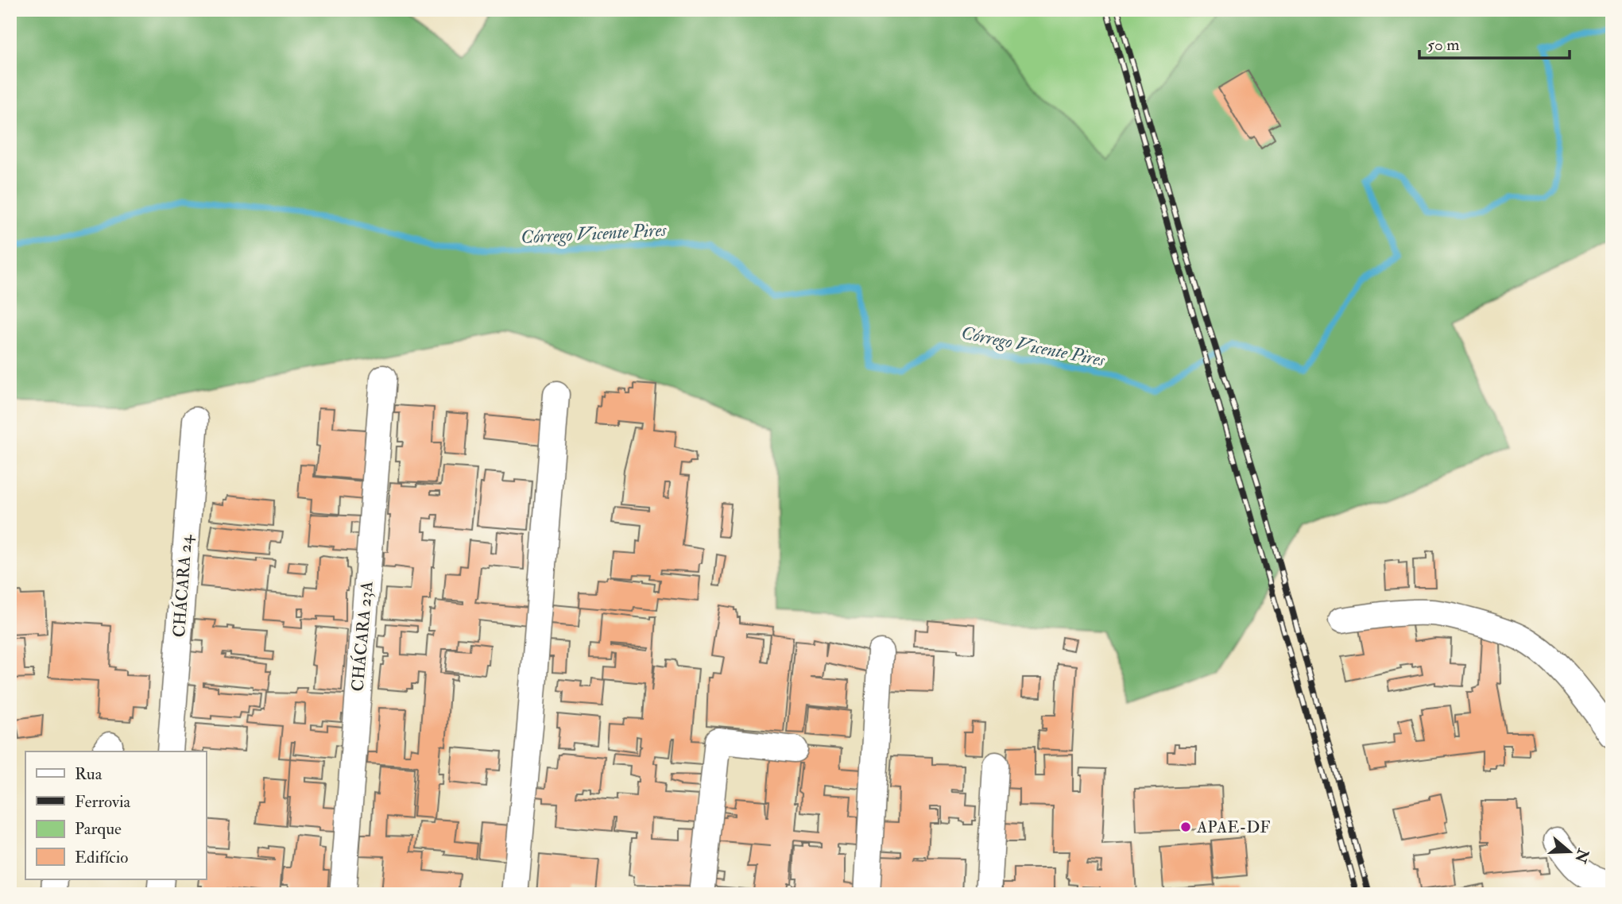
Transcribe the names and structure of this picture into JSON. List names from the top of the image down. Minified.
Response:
{"streets":{"street":["CHÁCARA 24","CHÁCARA 23A"]},"water":["Córrego Vicente Pires"],"places":["APAE-DF"],"legend":["Rua","Ferrovia","Parque","Edifício"],"scale_bar":"50 m","north":"right"}
